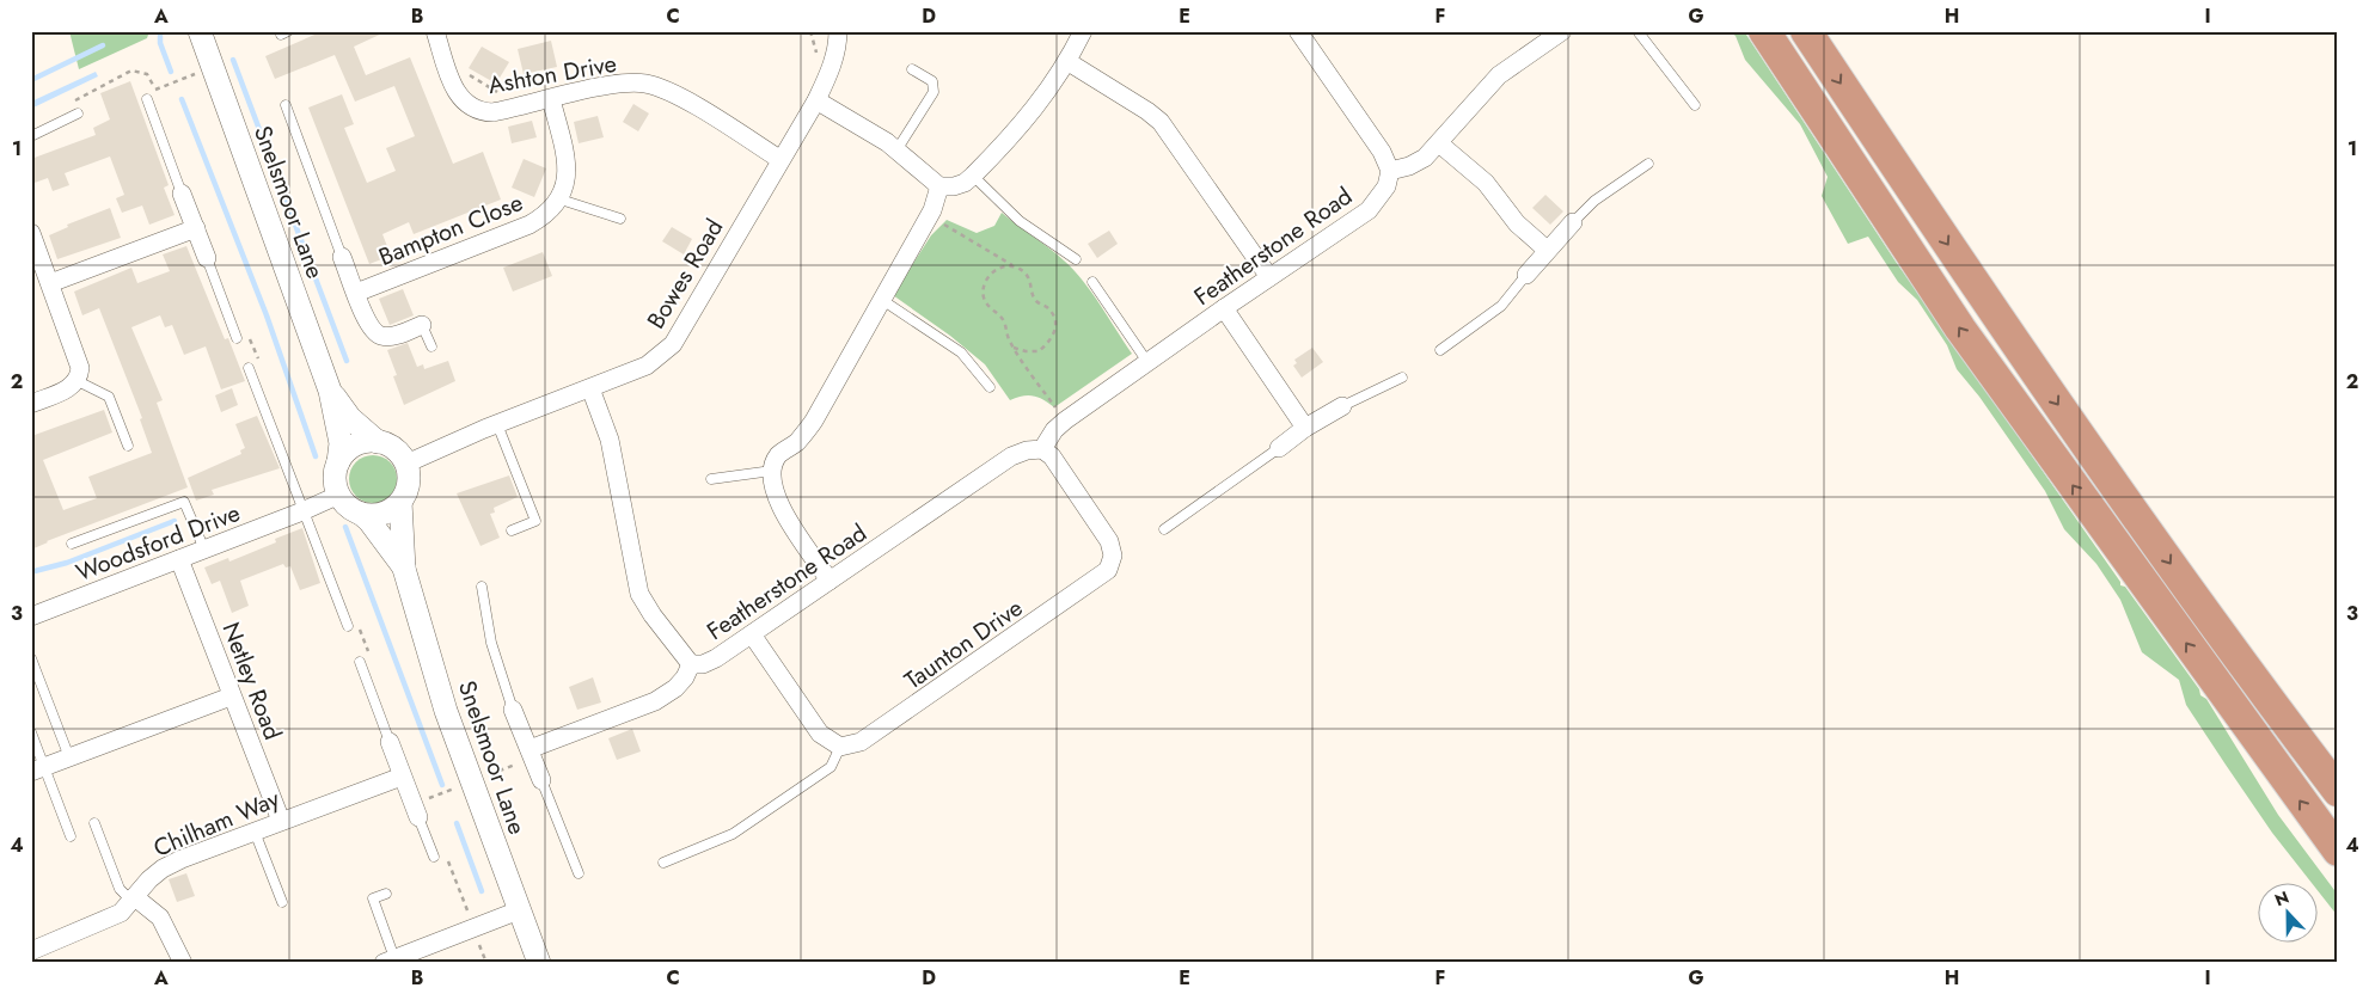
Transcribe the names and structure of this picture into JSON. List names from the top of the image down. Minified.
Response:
{"streets":{"street":["Ashton Drive","Snelsmoor Lane","Bampton Close","Featherstone Road","Bowes Road","Woodsford Drive","Taunton Drive","Netley Road","Chilham Way"]},"crossings":[["Ashton Drive","Bowes Road"],["Snelsmoor Lane","Bowes Road"],["Snelsmoor Lane","Woodsford Drive"],["Featherstone Road","Bowes Road"],["Featherstone Road","Taunton Drive"],["Bowes Road","Woodsford Drive"],["Woodsford Drive","Netley Road"],["Netley Road","Chilham Way"]],"north":"top","grid":{"columns":["A","B","C","D","E","F","G","H","I"],"rows":["1","2","3","4"]}}
